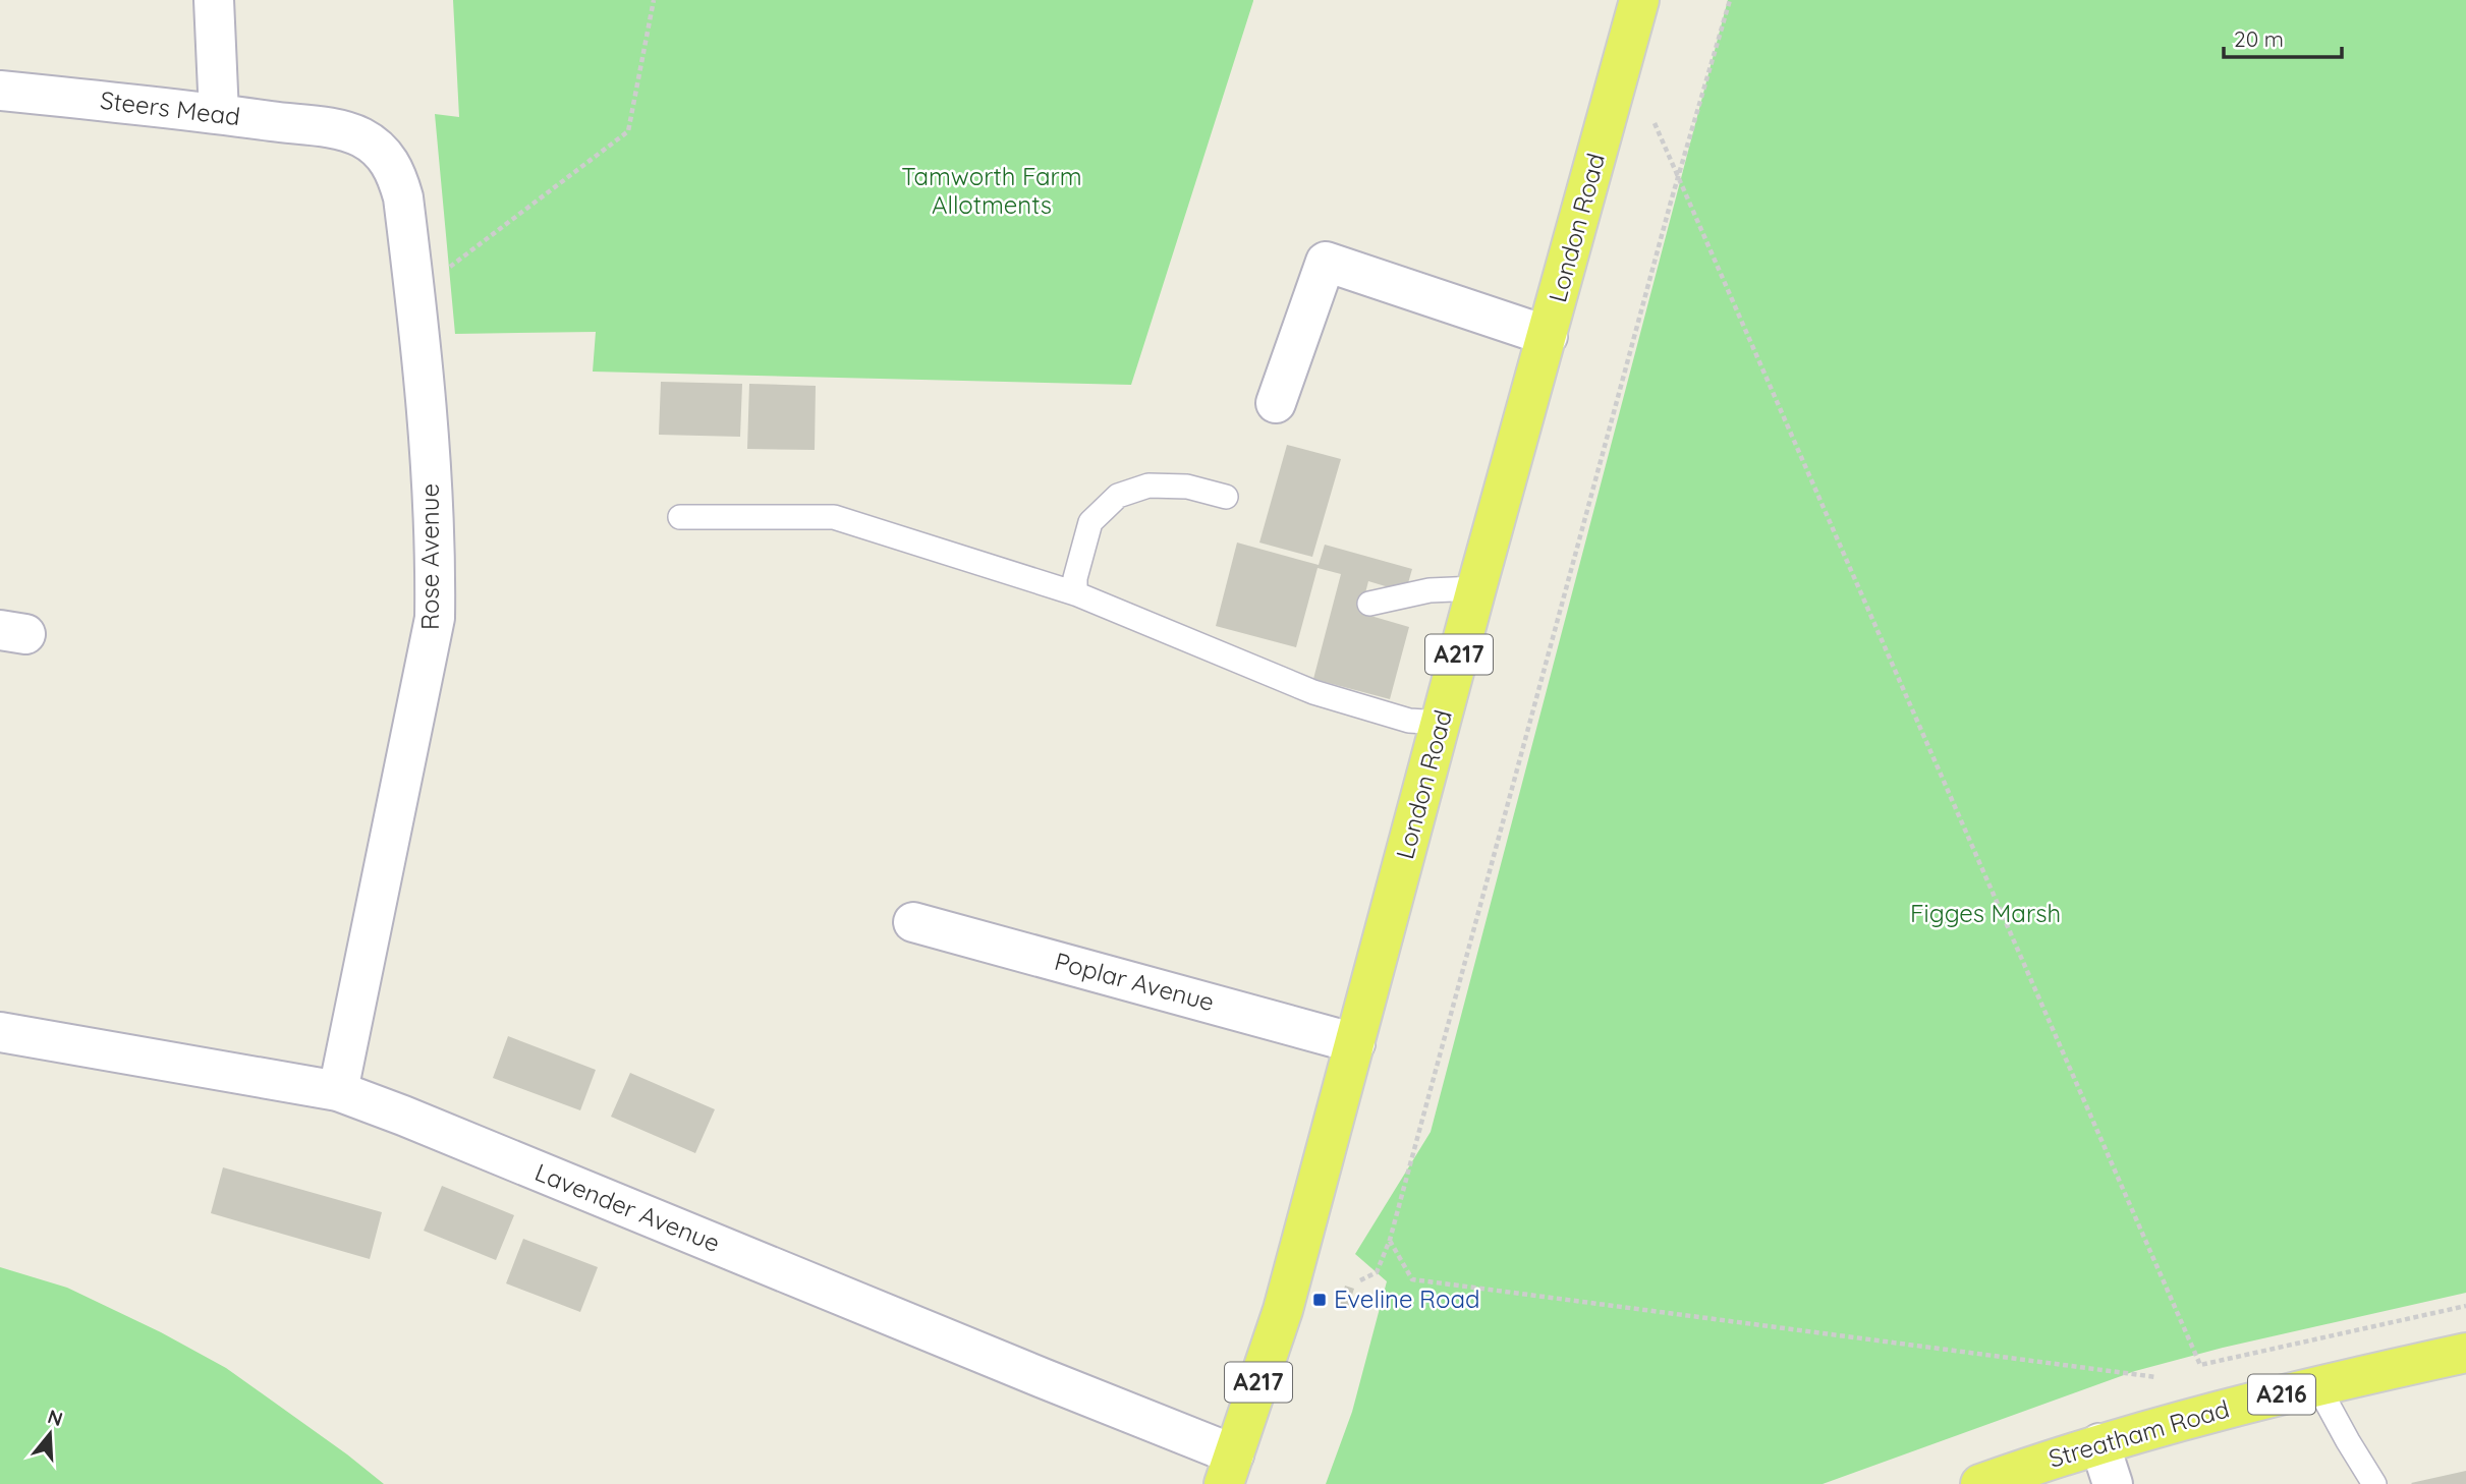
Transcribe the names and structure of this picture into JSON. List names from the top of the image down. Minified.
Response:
{"streets":{"main road":["London Road","A217","A216","Streatham Road"],"street":["Steers Mead","Rose Avenue","Poplar Avenue","Lavender Avenue"]},"crossings":[["Steers Mead","Rose Avenue"],["London Road","Poplar Avenue"],["London Road","Lavender Avenue"],["Rose Avenue","Lavender Avenue"]],"parks":["Tamworth Farm Allotments","Figges Marsh"],"places":{"transit":["Eveline Road"]},"scale_bar":"20 m","north":"top"}
